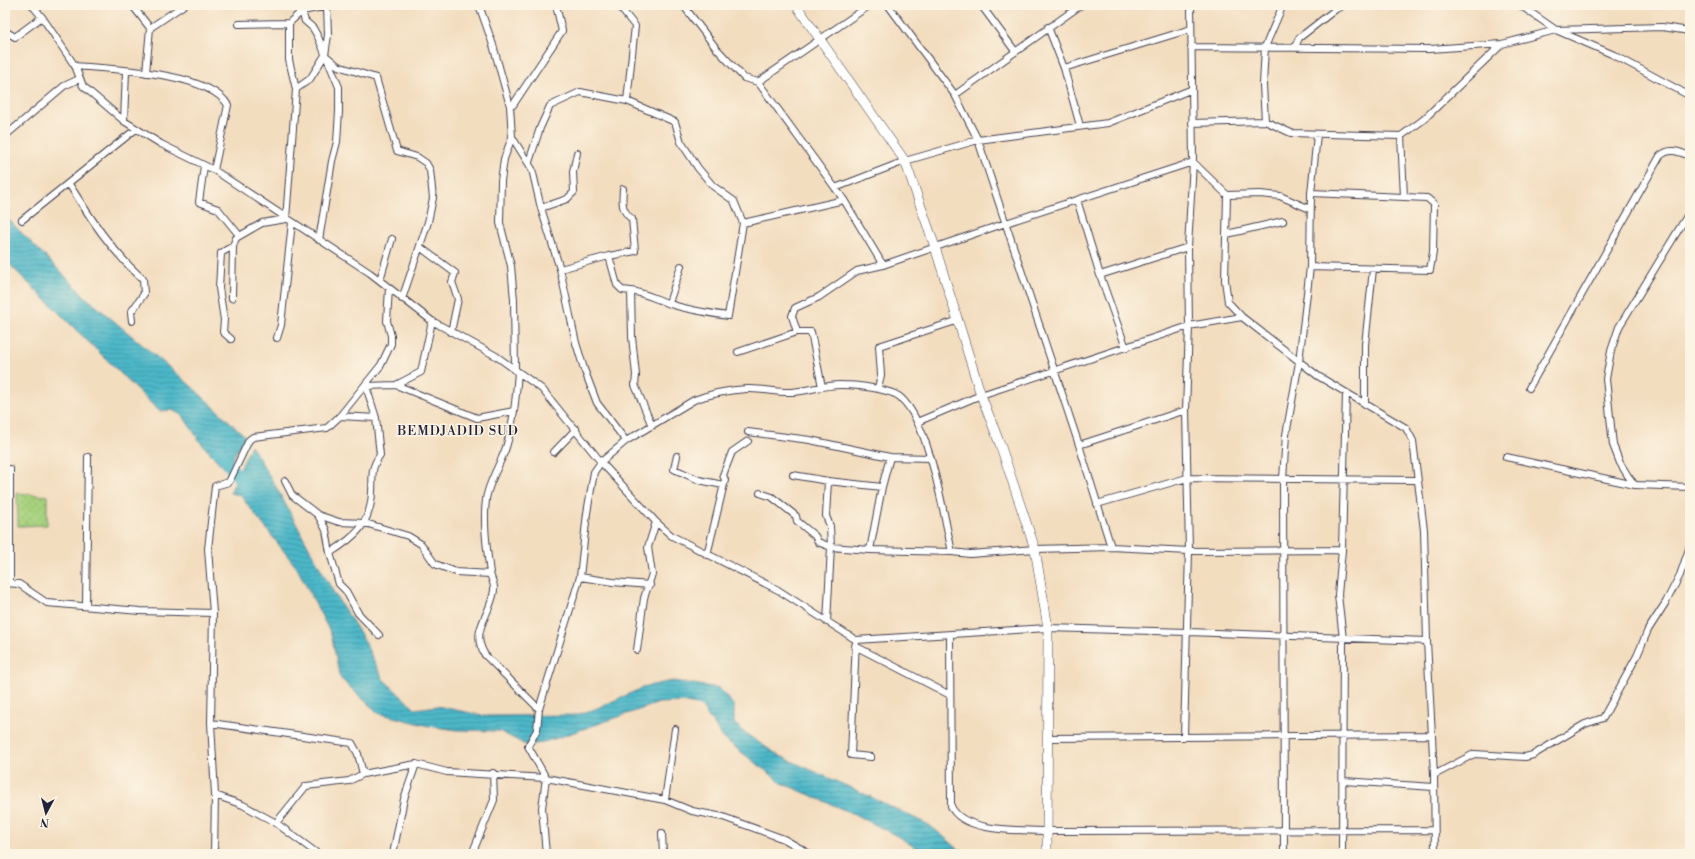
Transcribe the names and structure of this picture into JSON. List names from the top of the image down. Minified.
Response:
{"districts":["BEMDJADID SUD"],"north":"bottom"}
